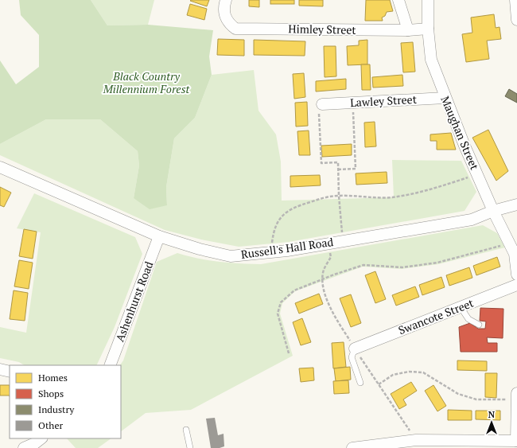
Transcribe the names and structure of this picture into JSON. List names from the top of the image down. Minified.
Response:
{"streets":{"street":["Himley Street","Lawley Street","Maughan Street","Russell's Hall Road","Ashenhurst Road","Swancote Street"]},"crossings":[["Himley Street","Maughan Street"],["Lawley Street","Maughan Street"],["Maughan Street","Russell's Hall Road"],["Russell's Hall Road","Ashenhurst Road"]],"parks":["Black Country Millennium Forest"],"legend":["Homes","Shops","Industry","Other"],"north":"top"}
